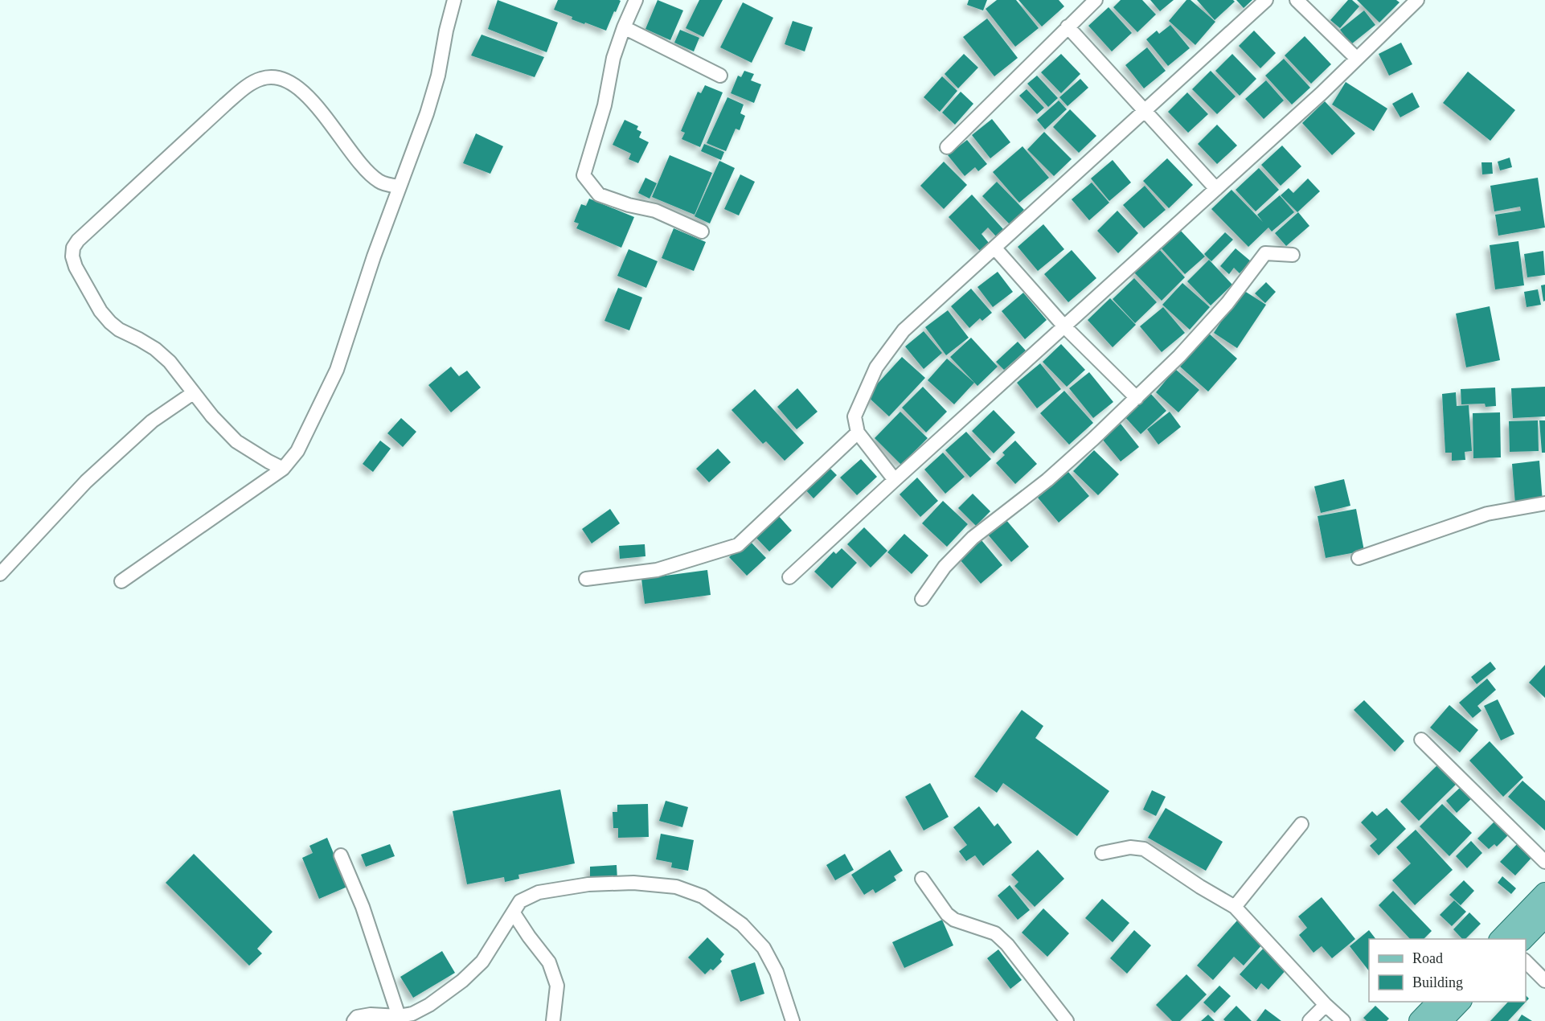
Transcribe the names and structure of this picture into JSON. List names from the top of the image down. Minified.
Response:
{"legend":["Road","Building"]}
